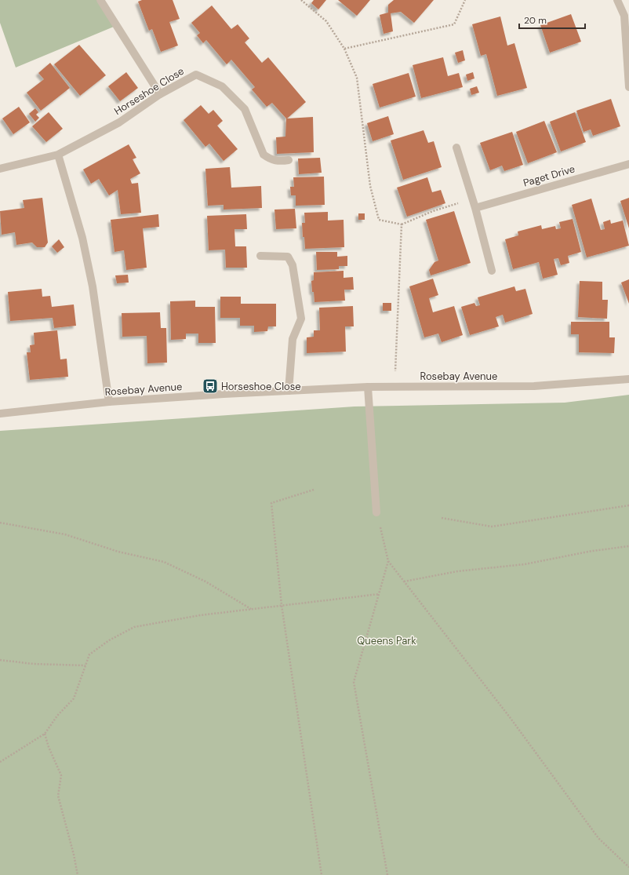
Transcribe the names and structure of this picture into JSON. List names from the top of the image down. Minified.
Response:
{"streets":{"street":["Horseshoe Close","Paget Drive","Rosebay Avenue"]},"parks":["Queens Park"],"places":{"bus stop":["Horseshoe Close"]},"scale_bar":"20 m"}
